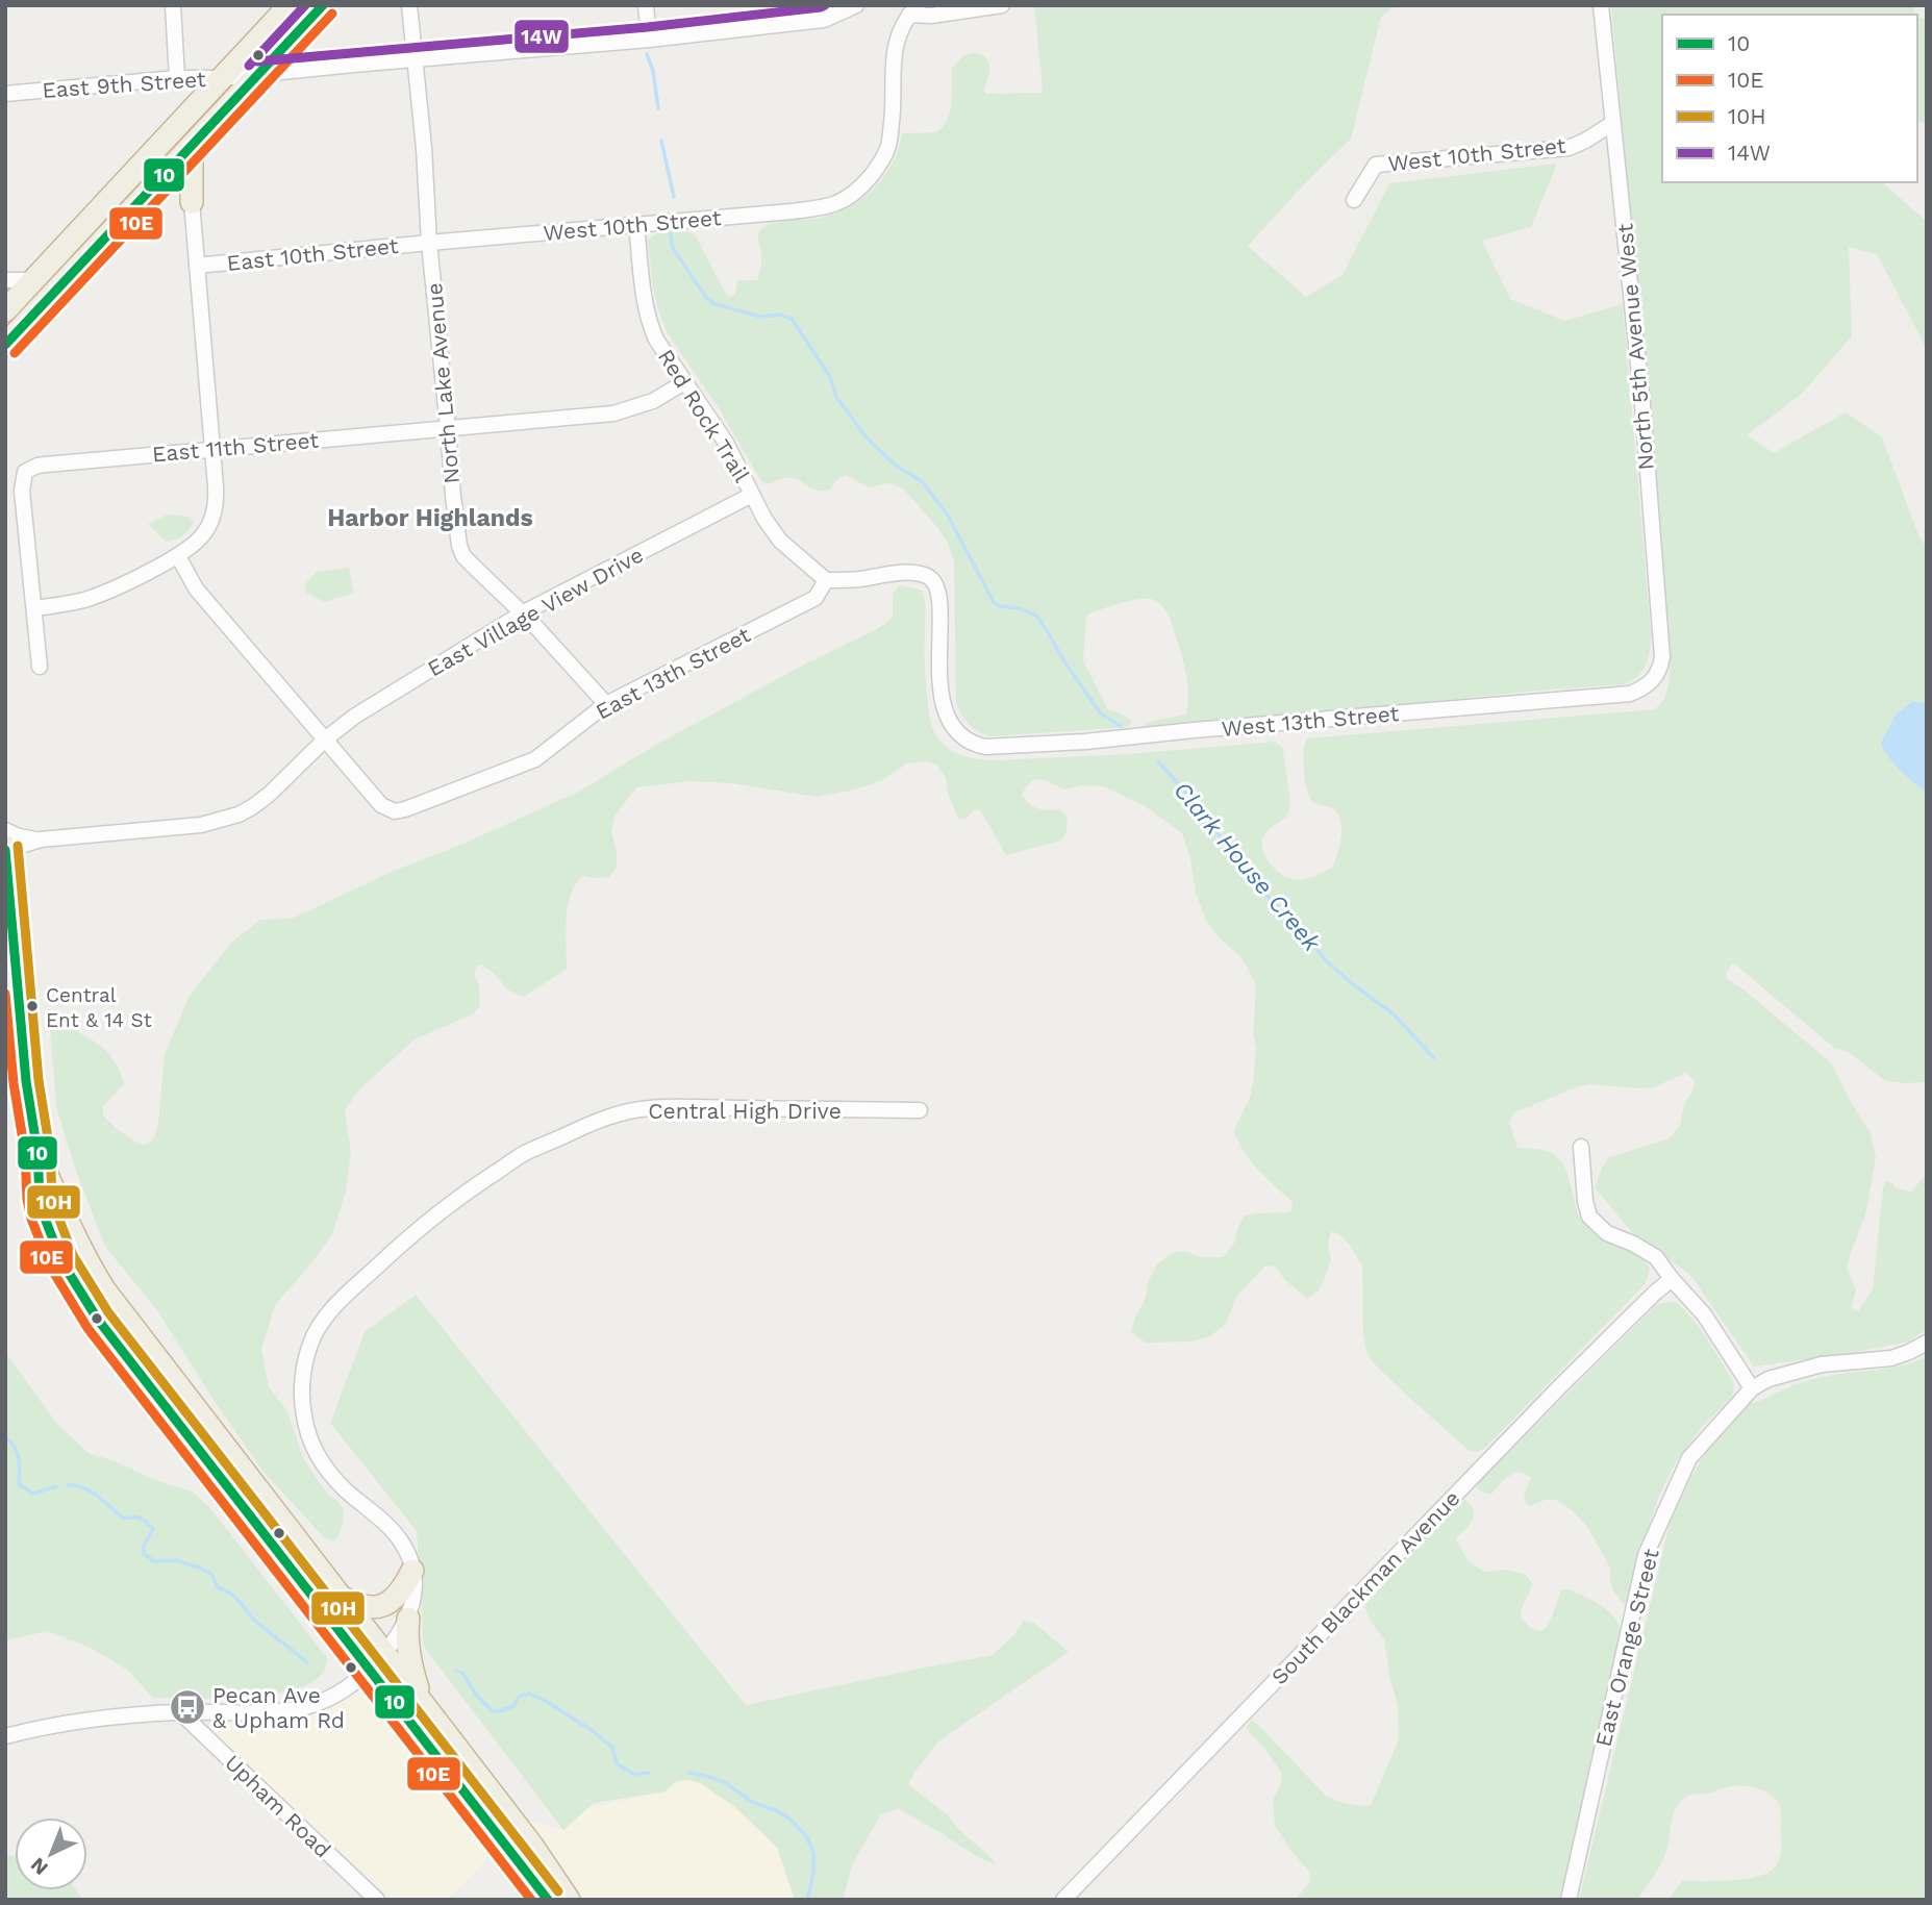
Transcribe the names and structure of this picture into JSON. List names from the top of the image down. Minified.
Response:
{"streets":{"street":["East 9th Street","West 10th Street","East 10th Street","North 5th Avenue West","North Lake Avenue","Red Rock Trail","East 11th Street","East Village View Drive","East 13th Street","West 13th Street","Central High Drive","South Blackman Avenue","East Orange Street","Upham Road"]},"crossings":[["East 9th Street","North Lake Avenue"],["West 10th Street","East 10th Street"],["West 10th Street","North 5th Avenue West"],["West 10th Street","North Lake Avenue"],["West 10th Street","Red Rock Trail"],["East 10th Street","North Lake Avenue"],["North 5th Avenue West","West 13th Street"],["North Lake Avenue","East 11th Street"],["North Lake Avenue","East Village View Drive"],["North Lake Avenue","East 13th Street"],["Red Rock Trail","East 11th Street"],["Red Rock Trail","East Village View Drive"],["Red Rock Trail","East 13th Street"],["Red Rock Trail","West 13th Street"],["East Village View Drive","East 13th Street"],["East 13th Street","West 13th Street"],["Central High Drive","Upham Road"]],"districts":["Harbor Highlands"],"water":["Clark House Creek"],"places":{"other":["Central Ent & 14 St"],"bus stop":["Pecan Ave & Upham Rd"]},"lines":["transit line 10","transit line 14W","transit line 10E","transit line 10H"],"legend":["10","10E","10H","14W"],"north":"bottom left"}
